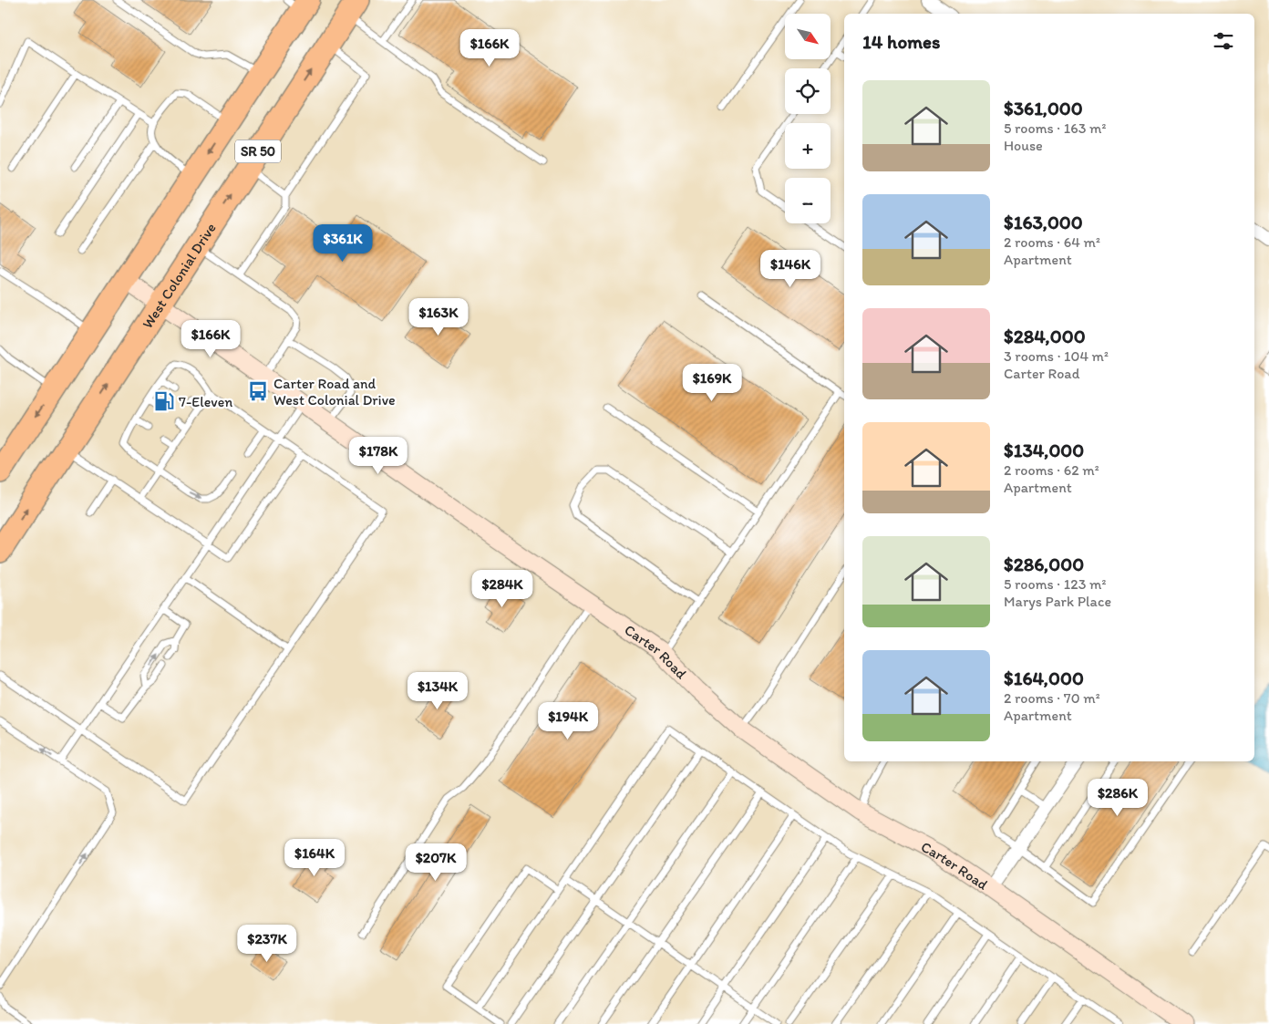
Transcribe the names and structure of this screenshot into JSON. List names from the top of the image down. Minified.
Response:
{"streets":{"highway":["SR 50","West Colonial Drive"],"street":["Carter Road"]},"crossings":[["SR 50","Carter Road"],["West Colonial Drive","Carter Road"]],"places":{"bus stop":["Carter Road and West Colonial Drive"],"fuel station":["7-Eleven"]},"north":"bottom right","page":{"map_buttons":["+","−"],"heading":"14 homes","price":["$166K","$361K","$146K","$163K","$166K","$169K","$178K","$284K","$134K","$194K","$286K","$164K","$207K","$237K"],"list":[{"name":"$361,000","note":"5 rooms · 163 m² · House"},{"name":"$163,000","note":"2 rooms · 64 m² · Apartment"},{"name":"$284,000","note":"3 rooms · 104 m² · Carter Road"},{"name":"$134,000","note":"2 rooms · 62 m² · Apartment"},{"name":"$286,000","note":"5 rooms · 123 m² · Marys Park Place"},{"name":"$164,000","note":"2 rooms · 70 m² · Apartment"}]}}
